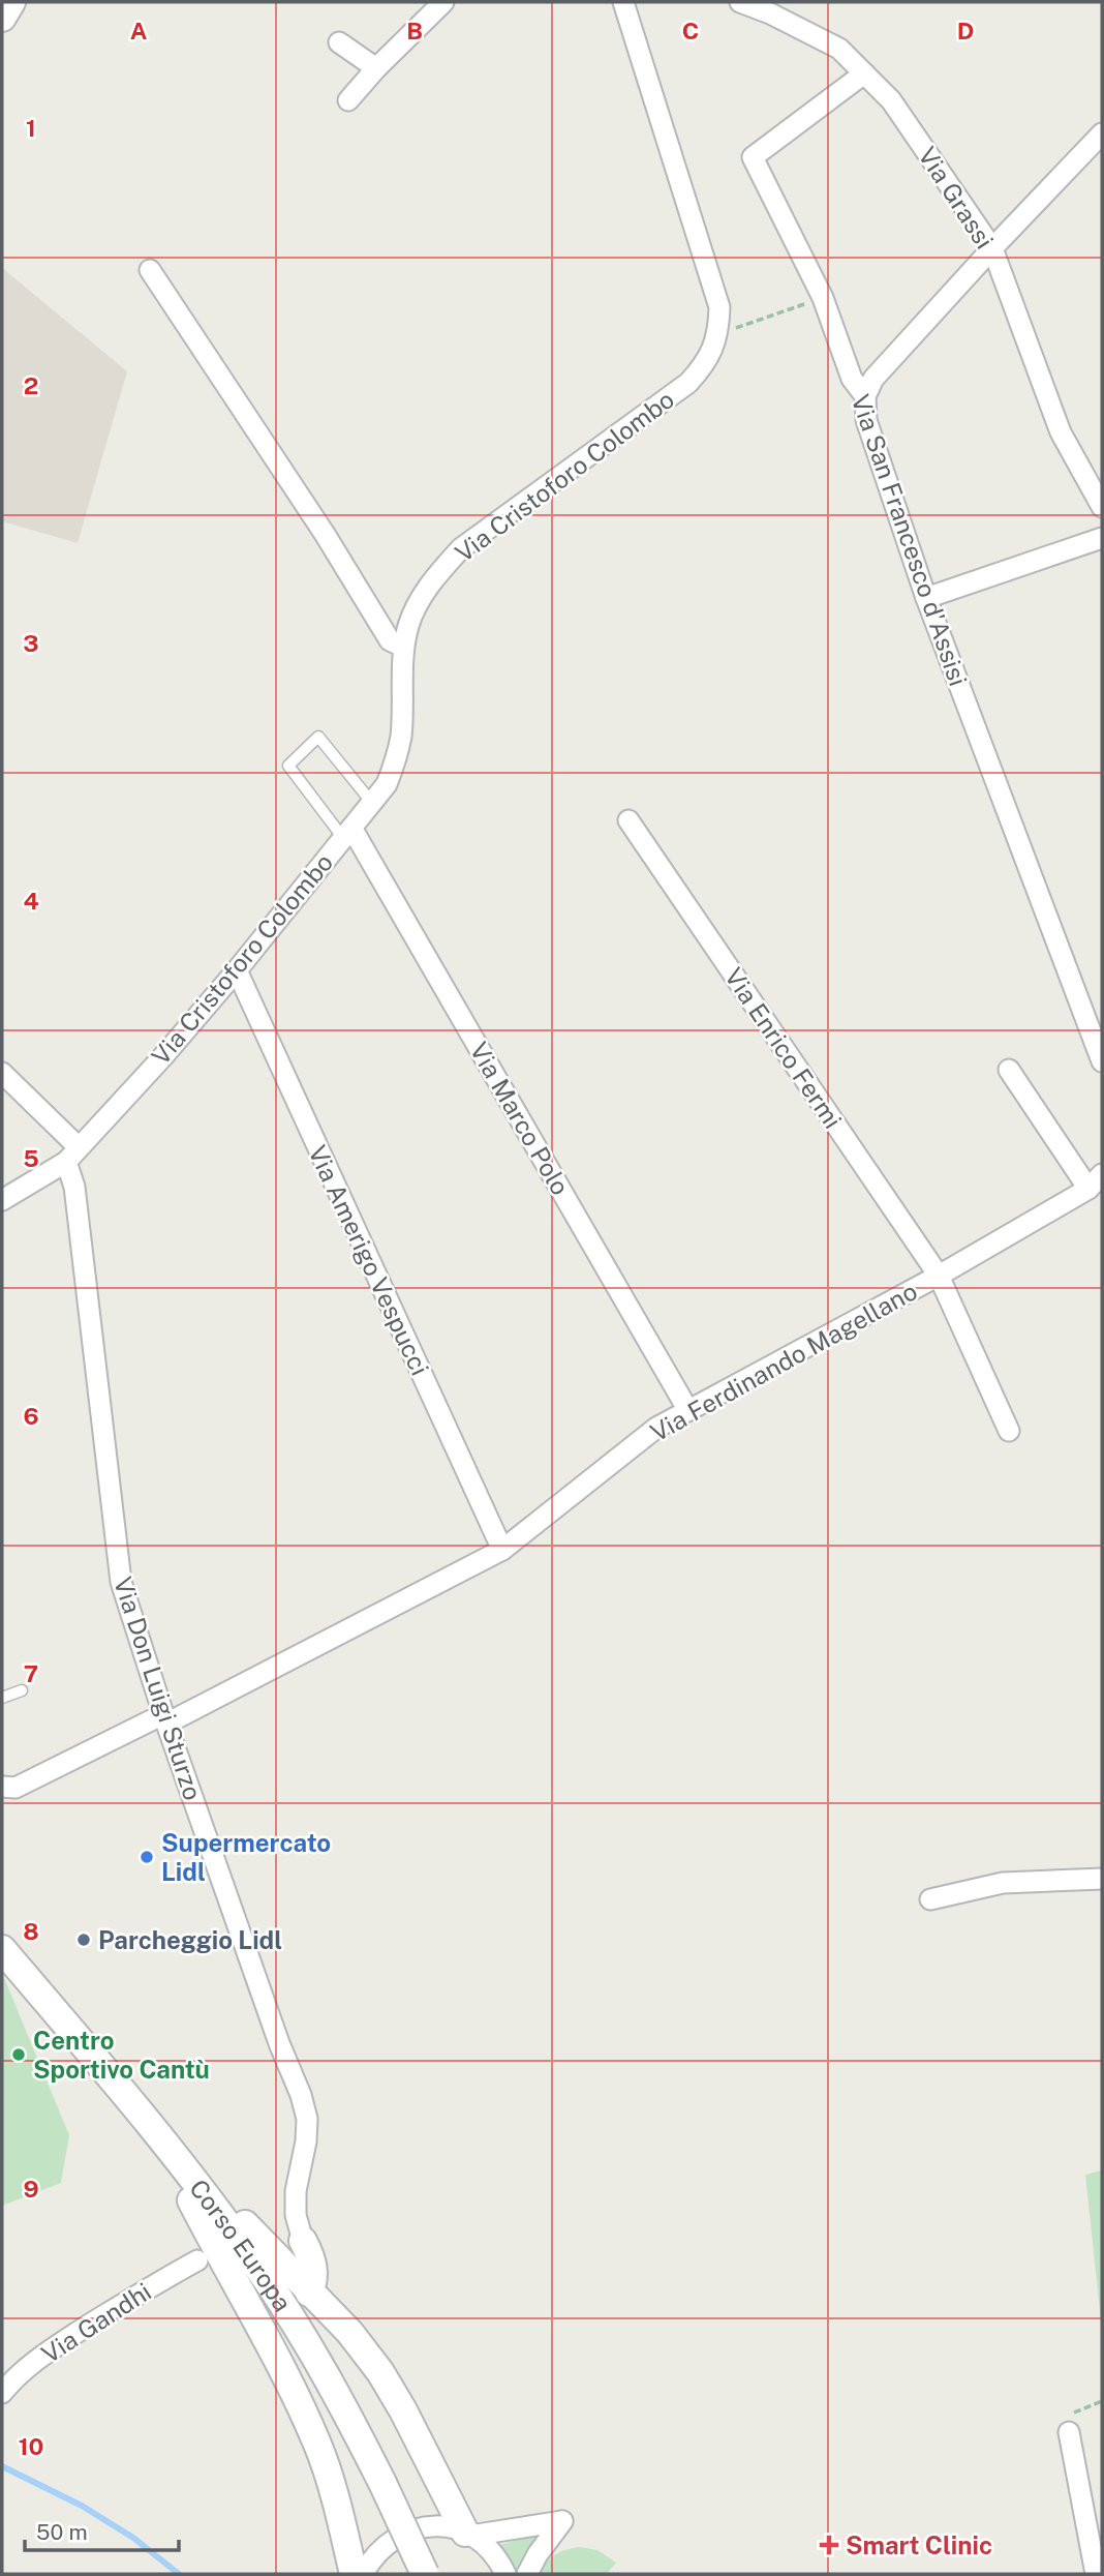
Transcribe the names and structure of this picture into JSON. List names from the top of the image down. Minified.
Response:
{"streets":{"main road":["Corso Europa"],"street":["Via Grassi","Via Cristoforo Colombo","Via San Francesco d'Assisi","Via Enrico Fermi","Via Marco Polo","Via Amerigo Vespucci","Via Ferdinando Magellano","Via Don Luigi Sturzo","Via Gandhi"]},"crossings":[["Via Grassi","Via San Francesco d'Assisi"],["Via Cristoforo Colombo","Via Marco Polo"],["Via Cristoforo Colombo","Via Amerigo Vespucci"],["Via Cristoforo Colombo","Via Don Luigi Sturzo"],["Via Enrico Fermi","Via Ferdinando Magellano"],["Via Marco Polo","Via Ferdinando Magellano"],["Via Amerigo Vespucci","Via Ferdinando Magellano"],["Via Ferdinando Magellano","Via Don Luigi Sturzo"]],"places":{"other":["Supermercato Lidl","Parcheggio Lidl","Centro Sportivo Cantù"],"health":["Smart Clinic"]},"scale_bar":"50 m","grid":{"columns":["A","B","C","D"],"rows":["1","2","3","4","5","6","7","8","9","10"]}}
